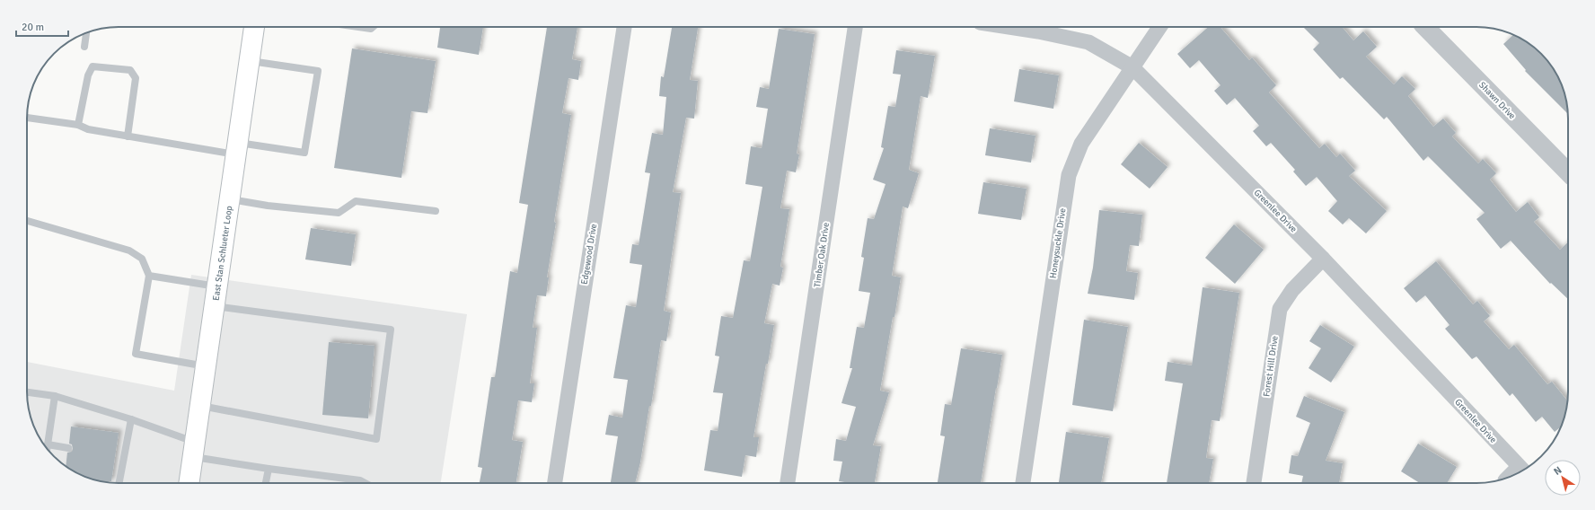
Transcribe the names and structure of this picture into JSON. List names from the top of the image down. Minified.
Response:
{"streets":{"main road":["East Stan Schlueter Loop"],"street":["Shawn Drive","Greenlee Drive","Honeysuckle Drive","Edgewood Drive","Timber Oak Drive","Forest Hill Drive"]},"crossings":[["Greenlee Drive","Honeysuckle Drive"],["Greenlee Drive","Forest Hill Drive"]],"scale_bar":"20 m","north":"top left"}
